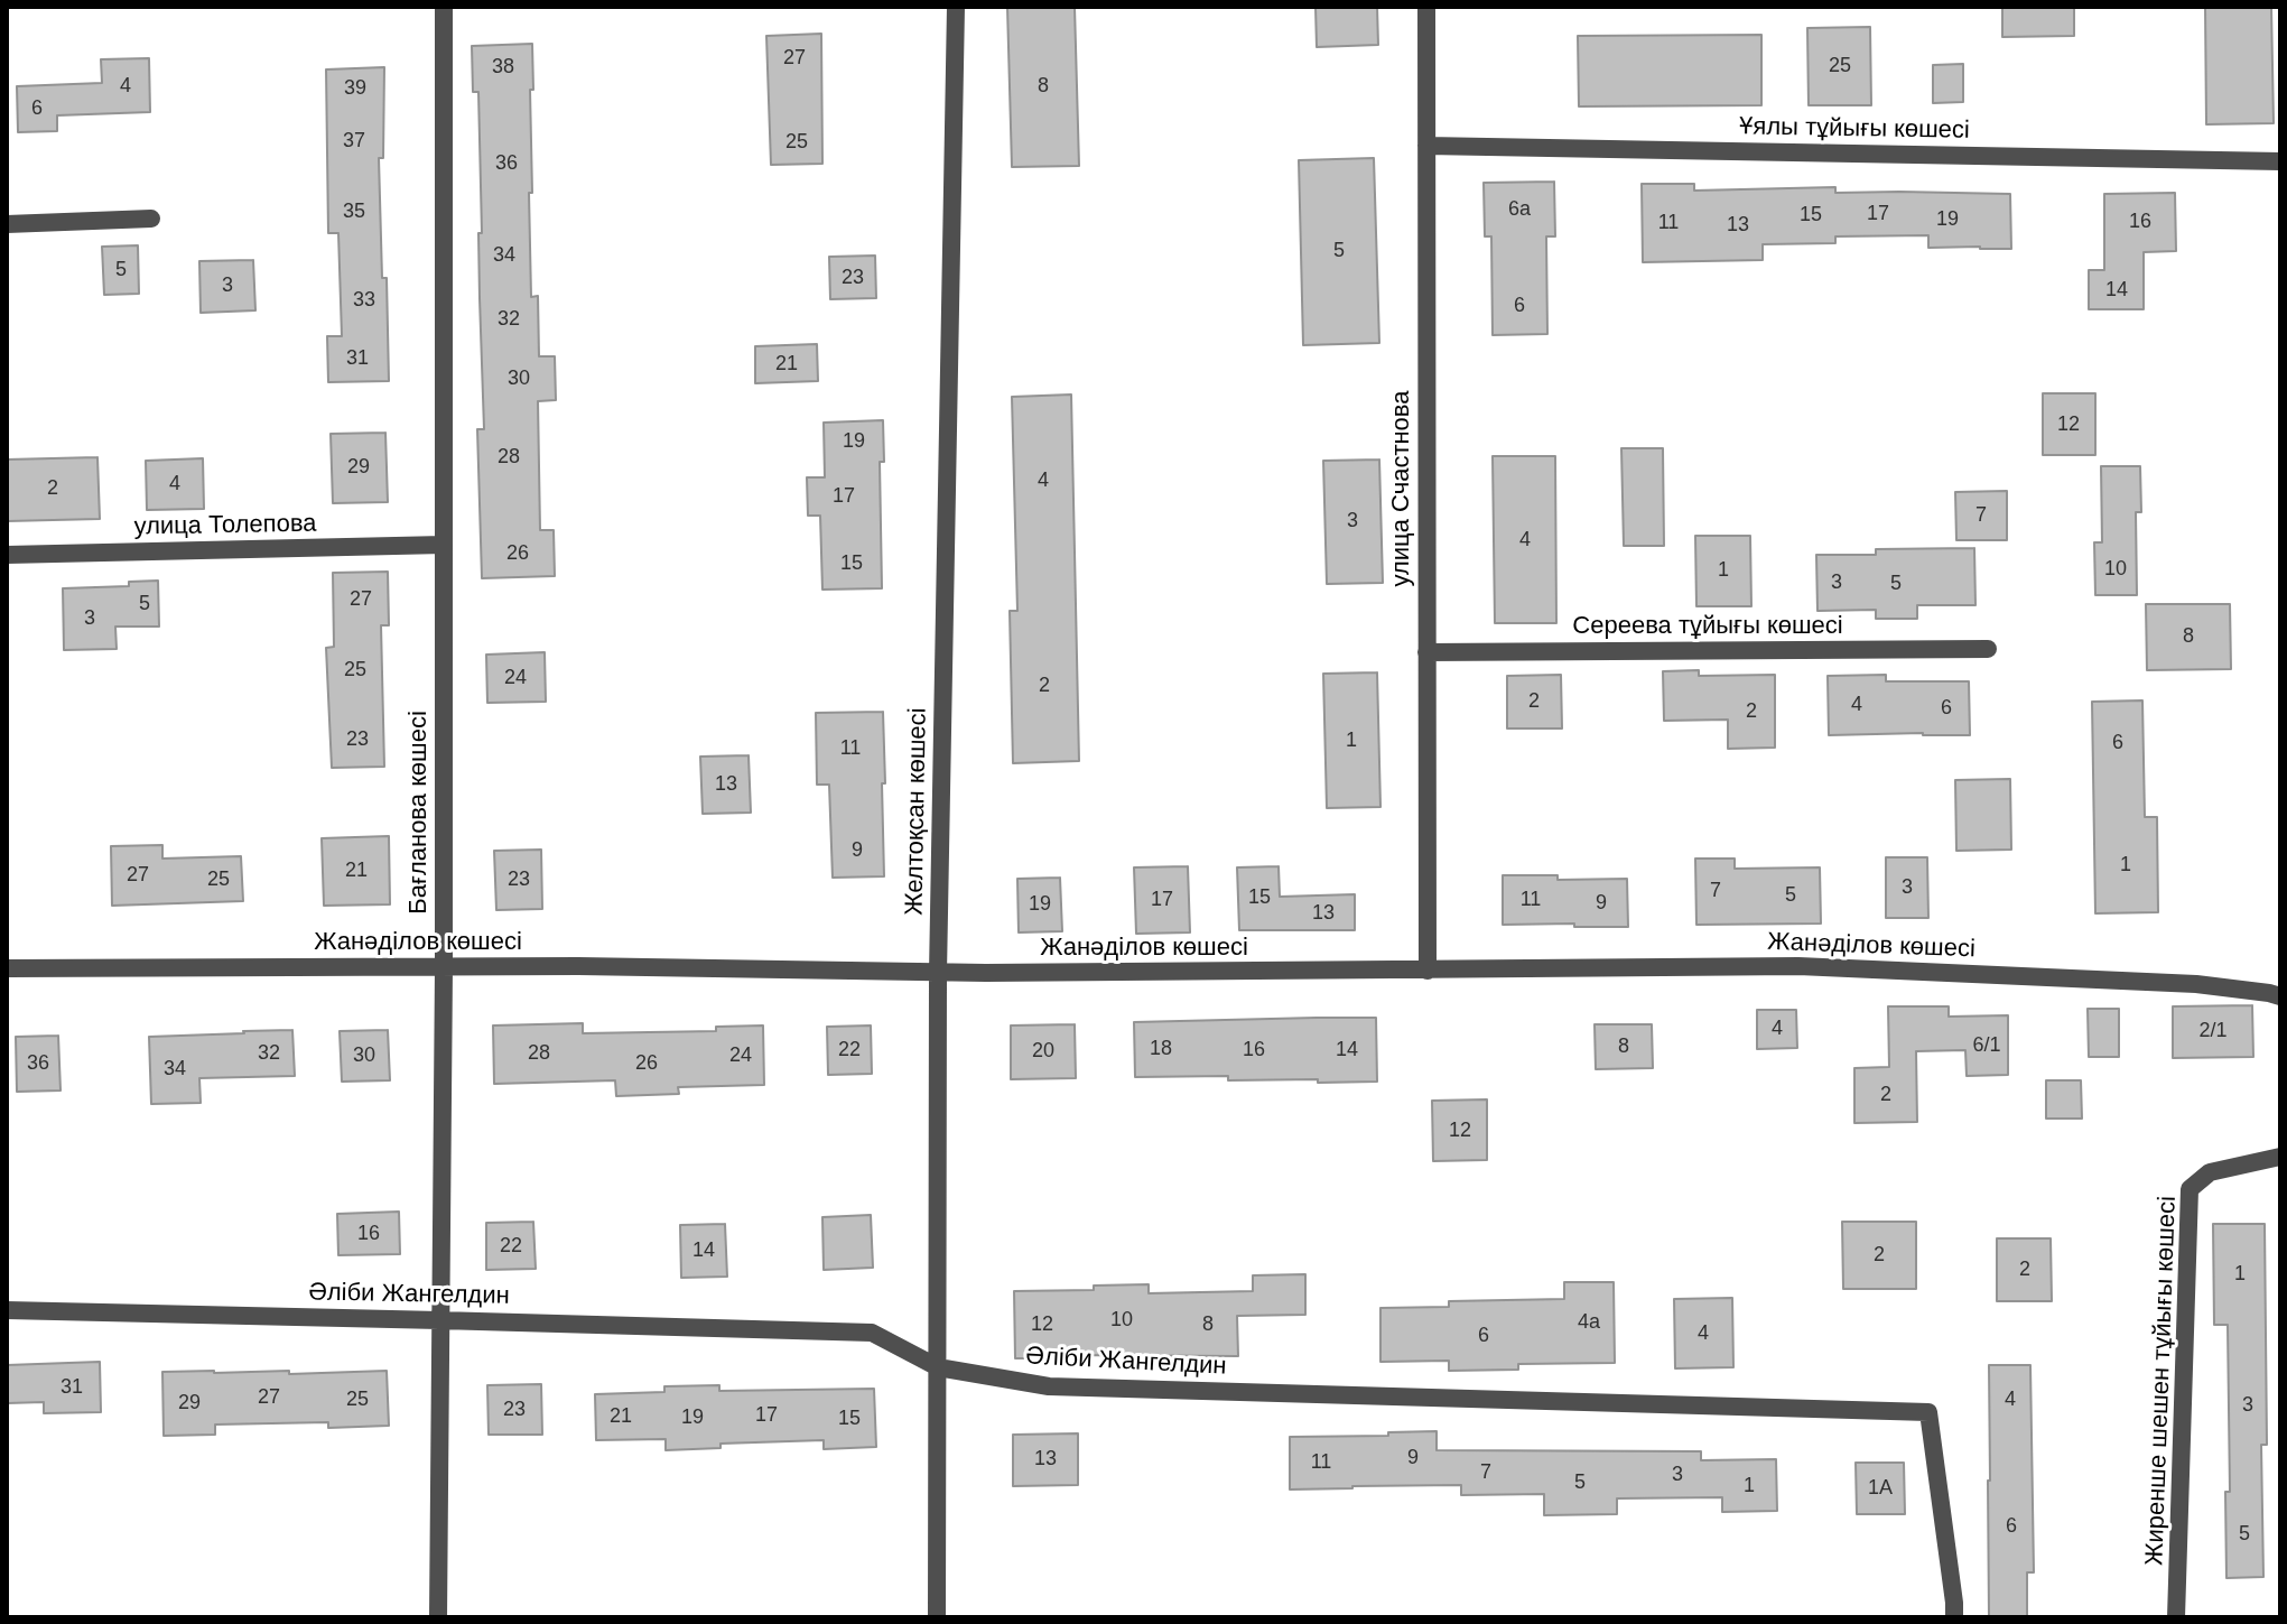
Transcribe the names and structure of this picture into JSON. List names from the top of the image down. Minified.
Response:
{"streets":{"street":["Ұялы тұйығы көшесі","улица Счастнова","улица Толепова","Сереева тұйығы көшесі","Желтоқсан көшесі","Бағланова көшесі","Жанәділов көшесі","Әліби Жангелдин","Жиренше шешен тұйығы көшесі"]},"crossings":[["Ұялы тұйығы көшесі","улица Счастнова"],["улица Счастнова","Сереева тұйығы көшесі"],["улица Счастнова","Жанәділов көшесі"],["улица Толепова","Бағланова көшесі"],["Желтоқсан көшесі","Жанәділов көшесі"],["Желтоқсан көшесі","Әліби Жангелдин"],["Бағланова көшесі","Жанәділов көшесі"],["Бағланова көшесі","Әліби Жангелдин"]],"house_numbers":["27","25","38","4","8","39","6","37","25","36","6а","35","17","15","19","16","11","13","5","34","5","23","3","14","33","6","32","31","21","30","12","19","28","29","4","4","2","17","7","3","4","26","15","10","1","3","5","27","5","3","8","25","24","2","2","4","6","2","23","1","6","11","13","9","1","21","27","25","23","3","7","5","15","17","11","9","19","13","4","2/1","6/1","8","18","22","16","14","20","32","28","30","24","36","26","34","2","12","16","22","14","2","2","1","10","4а","12","8","4","6","31","27","25","4","29","3","23","17","21","19","15","9","13","11","7","3","5","1","1А","6","5"]}
